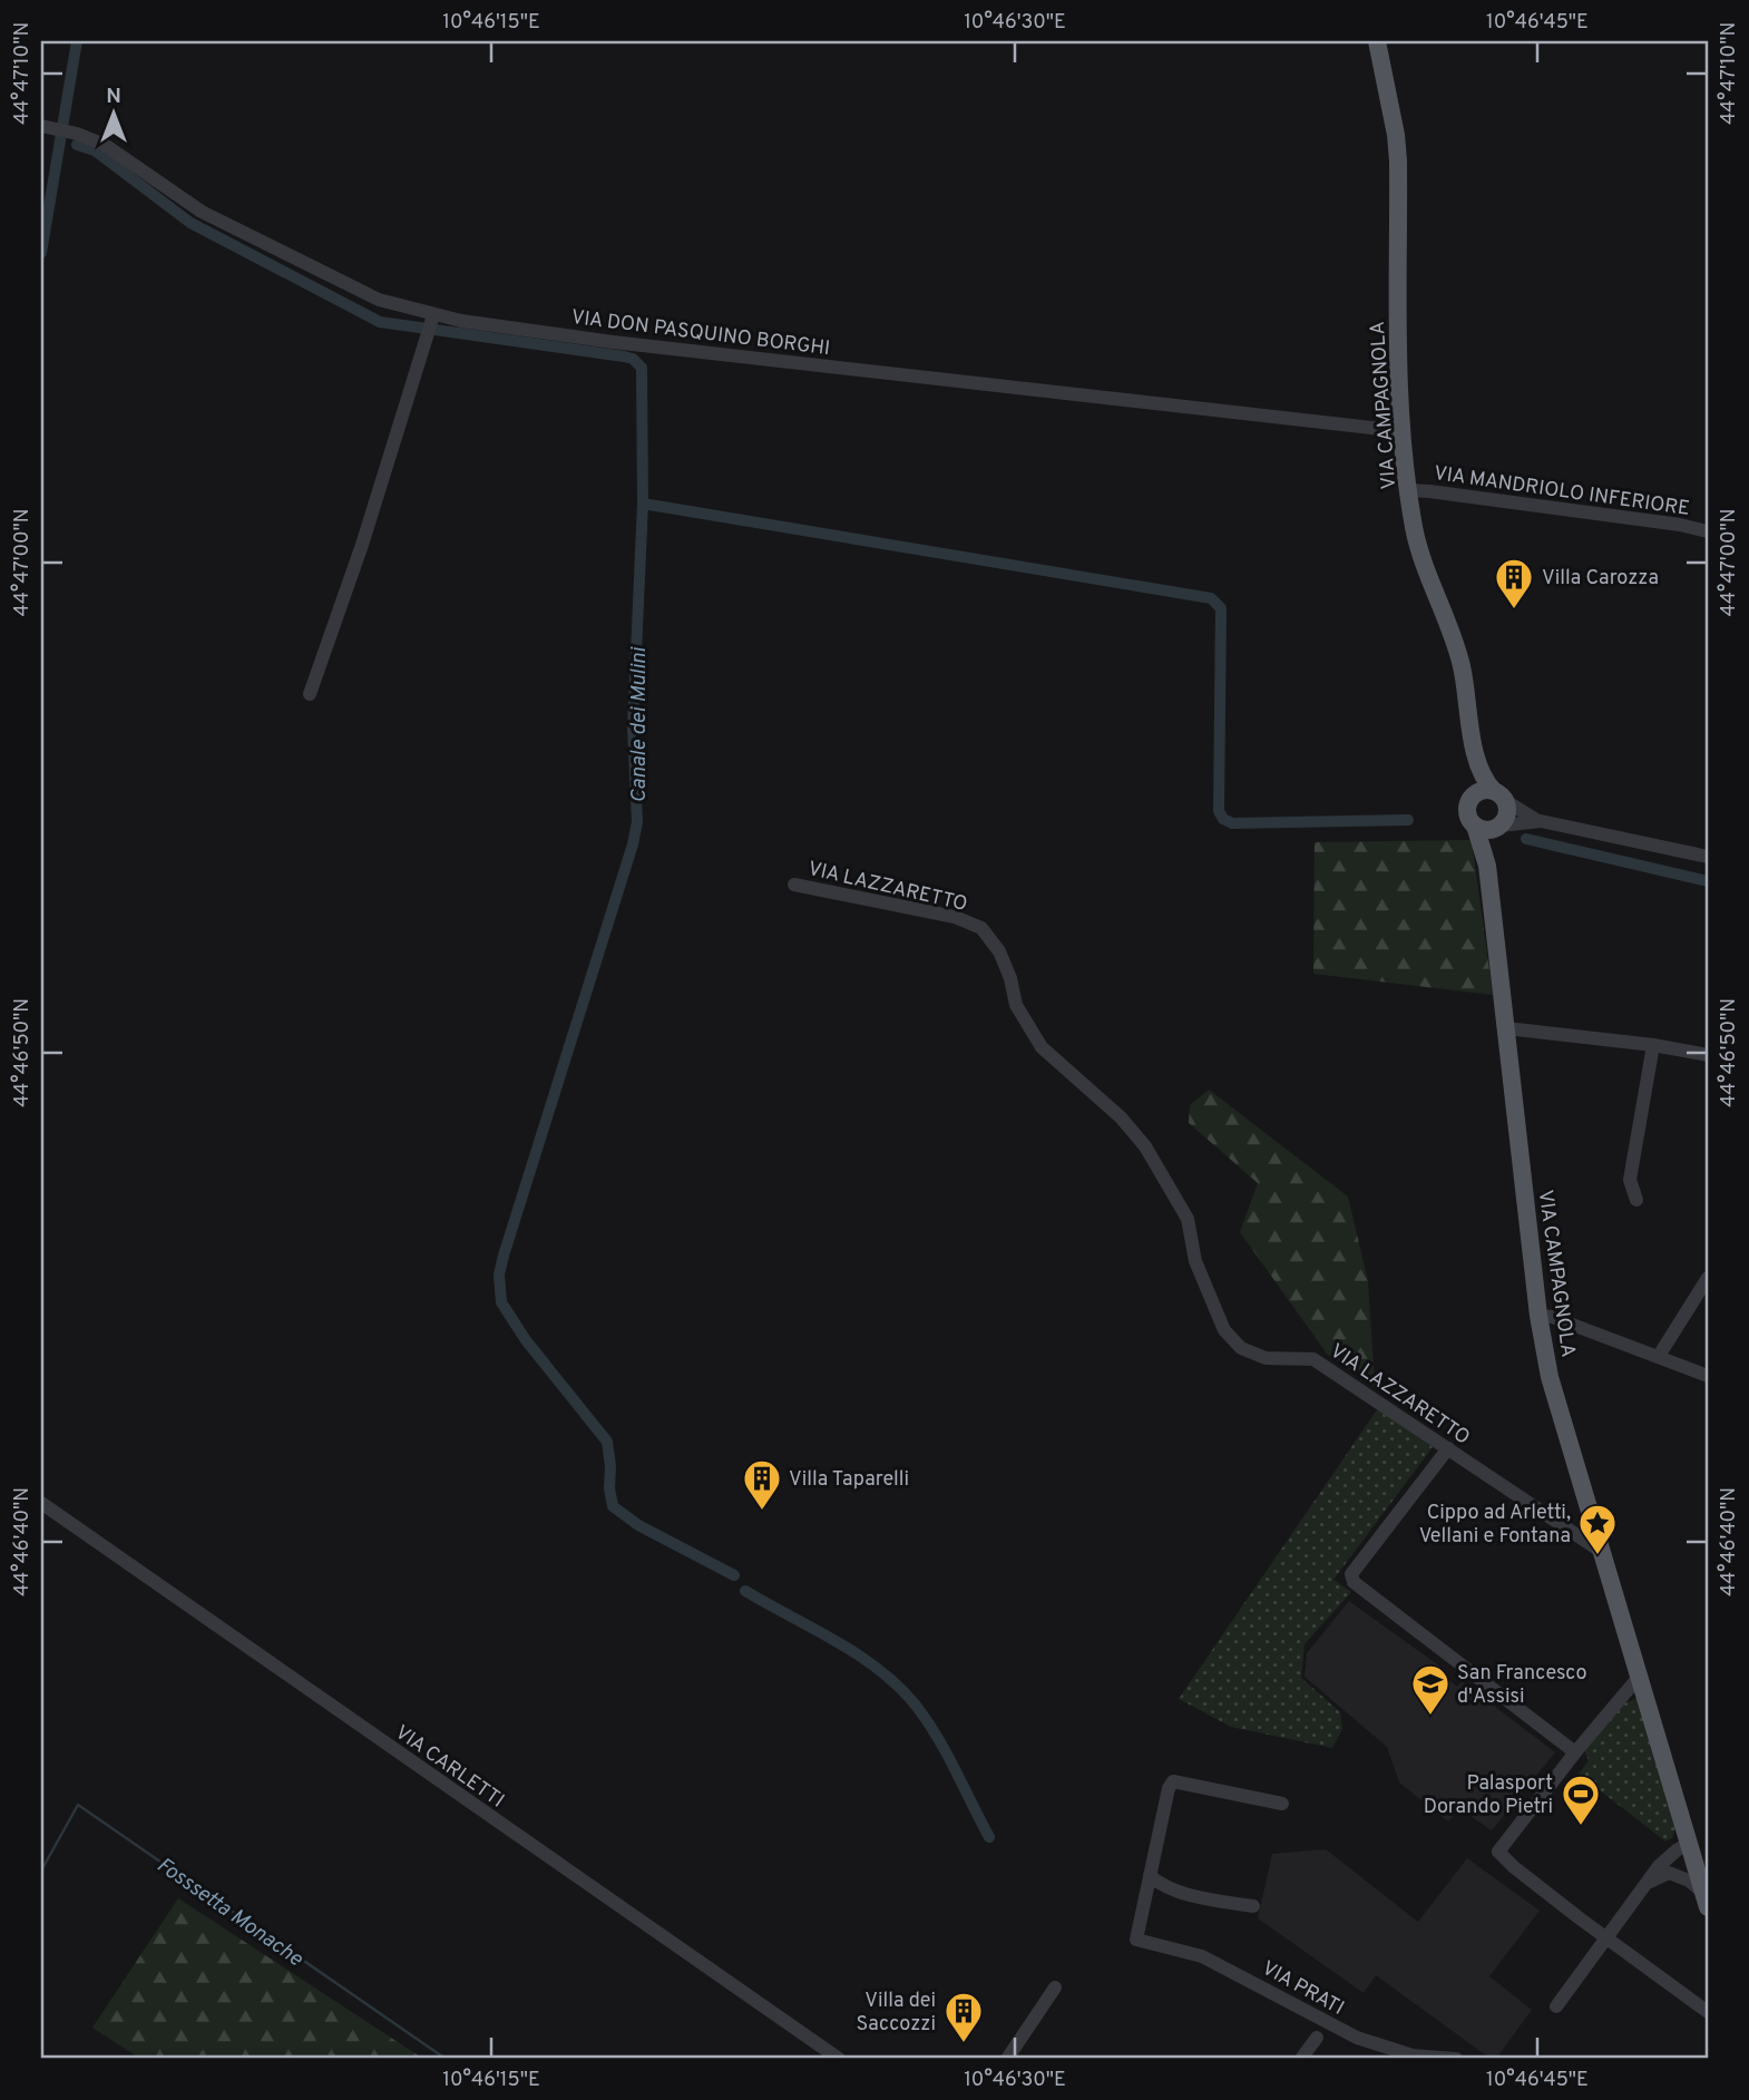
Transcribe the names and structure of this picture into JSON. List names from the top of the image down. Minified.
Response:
{"streets":{"main road":["VIA CAMPAGNOLA"],"street":["VIA DON PASQUINO BORGHI","VIA MANDRIOLO INFERIORE","VIA LAZZARETTO","VIA CARLETTI","VIA PRATI"]},"crossings":[["VIA DON PASQUINO BORGHI","VIA CAMPAGNOLA"],["VIA CAMPAGNOLA","VIA MANDRIOLO INFERIORE"],["VIA CAMPAGNOLA","VIA LAZZARETTO"]],"water":["Canale dei Mulini","Fosssetta Monache"],"places":{"building":["Villa Carozza","Villa Taparelli","Villa dei Saccozzi"],"place":["Cippo ad Arletti, Vellani e Fontana"],"school or university":["San Francesco d'Assisi"],"sports":["Palasport Dorando Pietri"]},"north":"top","coordinates":["10°46'15\"E","10°46'30\"E","10°46'45\"E","44°47'10\"N","44°47'00\"N","44°46'50\"N","44°46'40\"N"]}
